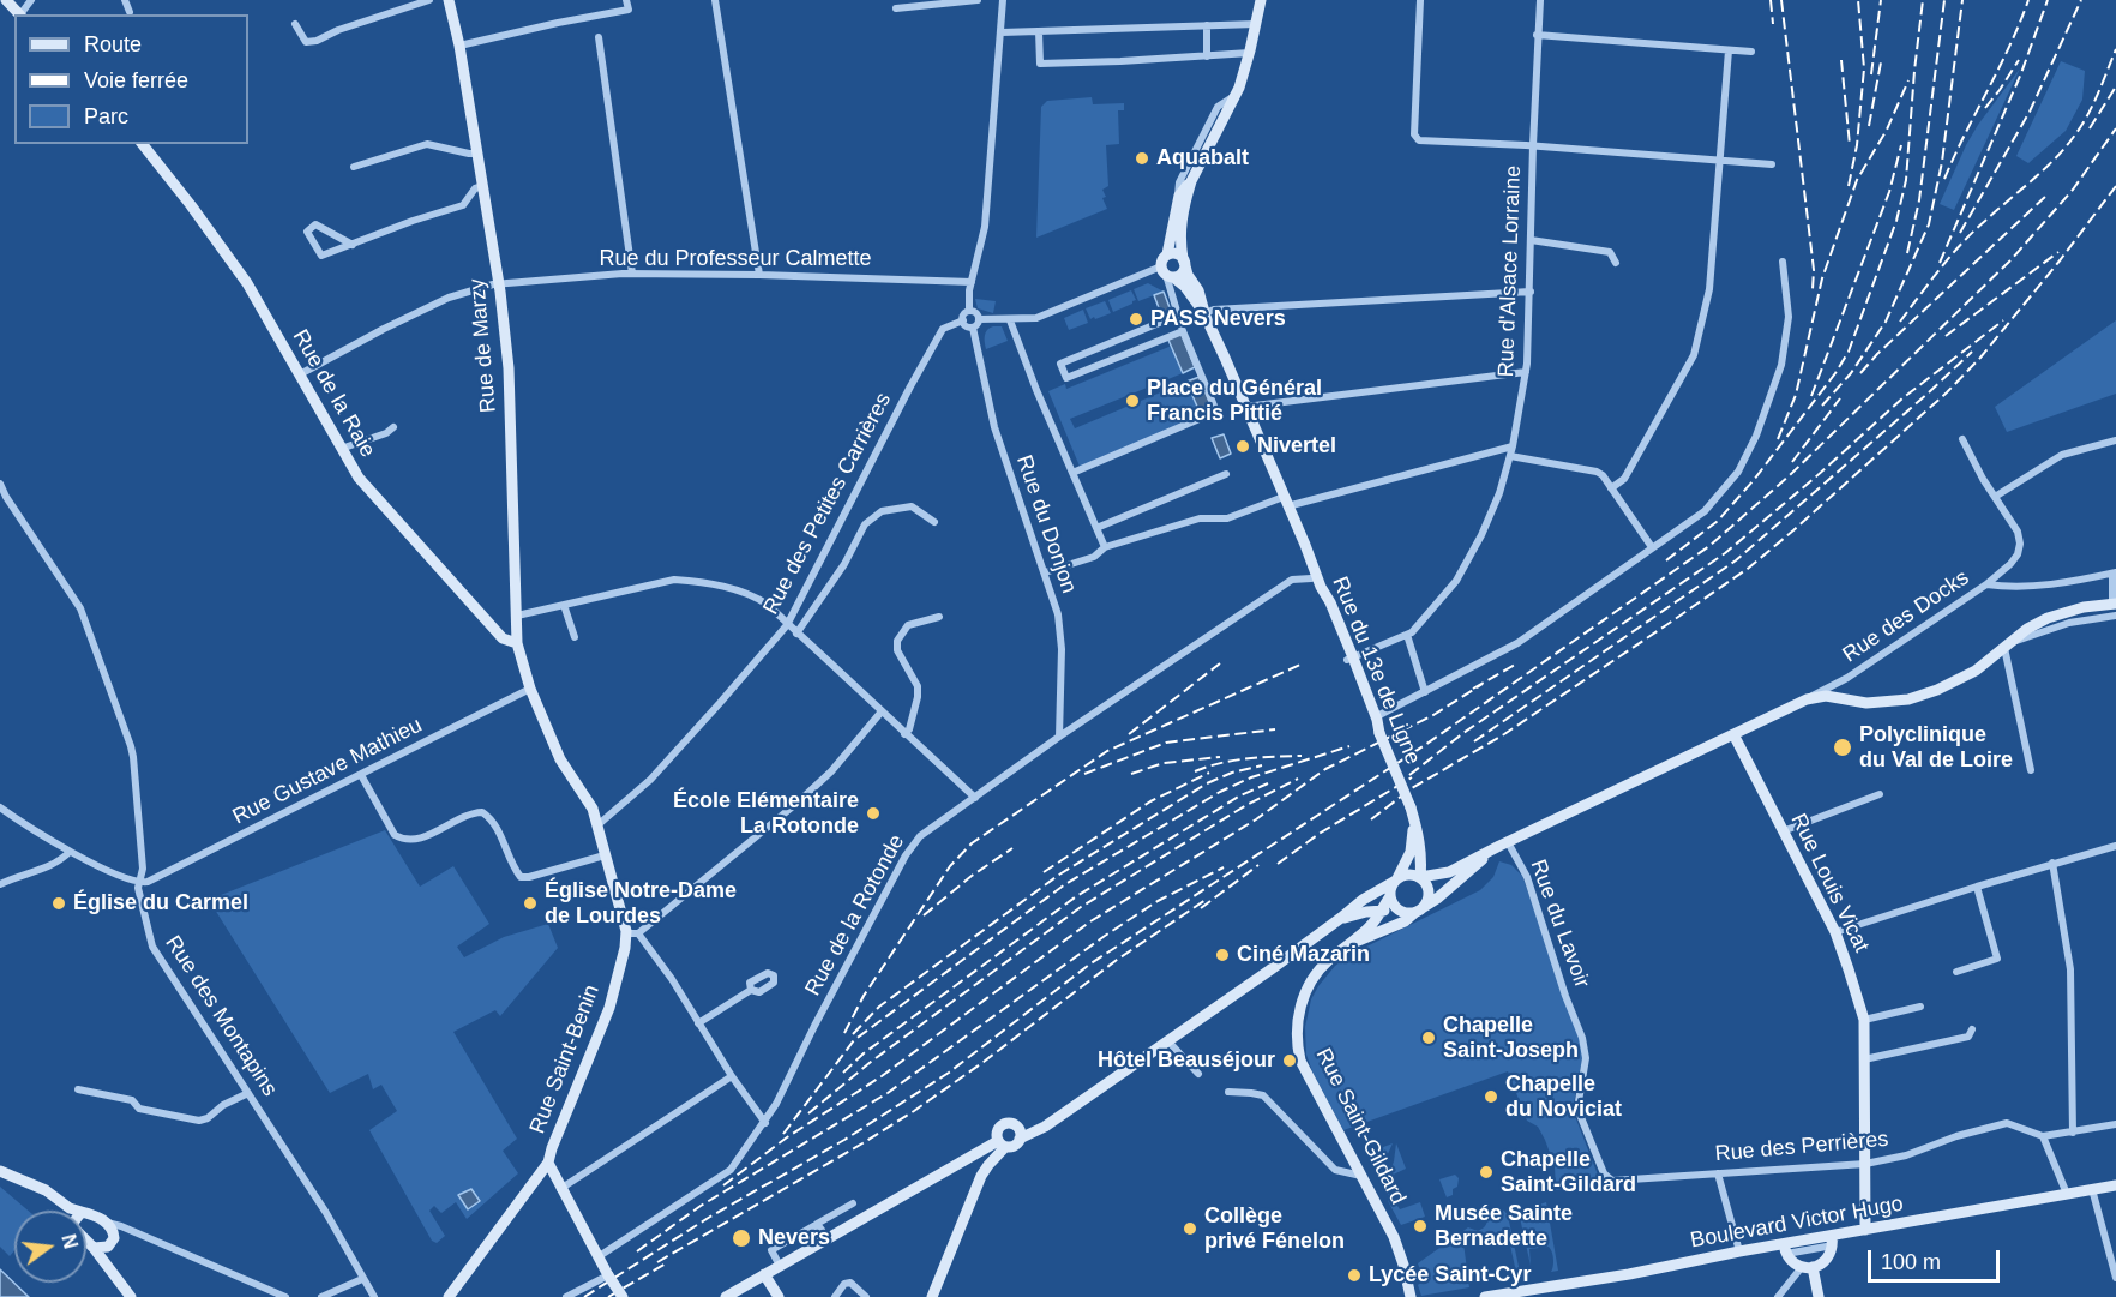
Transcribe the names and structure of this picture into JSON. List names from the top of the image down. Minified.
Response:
{"streets":{"main road":["Rue de Marzy","Rue de la Raie","Rue du 13e de Ligne","Rue Louis Vicat","Rue Saint-Benin","Rue Saint-Gildard","Boulevard Victor Hugo"],"street":["Rue du Professeur Calmette","Rue d'Alsace Lorraine","Rue des Petites Carrières","Rue du Donjon","Rue des Docks","Rue Gustave Mathieu","Rue de la Rotonde","Rue du Lavoir","Rue des Montapins","Rue des Perrières"]},"crossings":[["Rue du Professeur Calmette","Rue de Marzy"],["Rue du Professeur Calmette","Rue de la Raie"],["Rue d'Alsace Lorraine","Rue du 13e de Ligne"],["Rue de Marzy","Rue de la Raie"],["Rue de Marzy","Rue Gustave Mathieu"],["Rue de Marzy","Rue Saint-Benin"],["Rue des Petites Carrières","Rue du Donjon"],["Rue des Petites Carrières","Rue Saint-Benin"],["Rue du Donjon","Rue de la Rotonde"],["Rue du 13e de Ligne","Rue de la Rotonde"],["Rue du 13e de Ligne","Rue Saint-Gildard"],["Rue Gustave Mathieu","Rue des Montapins"],["Rue Gustave Mathieu","Rue Saint-Benin"],["Rue Louis Vicat","Rue des Perrières"],["Rue Louis Vicat","Boulevard Victor Hugo"],["Rue du Lavoir","Rue Saint-Gildard"],["Rue du Lavoir","Rue des Perrières"]],"places":["Aquabalt","PASS Nevers","Place du Général Francis Pittié","Nivertel","Polyclinique du Val de Loire","École Elémentaire La Rotonde","Église du Carmel","Église Notre-Dame de Lourdes","Ciné Mazarin","Chapelle Saint-Joseph","Hôtel Beauséjour","Chapelle du Noviciat","Chapelle Saint-Gildard","Musée Sainte Bernadette","Collège privé Fénelon","Nevers","Lycée Saint-Cyr"],"legend":["Route","Voie ferrée","Parc"],"scale_bar":"100 m","north":"right"}
